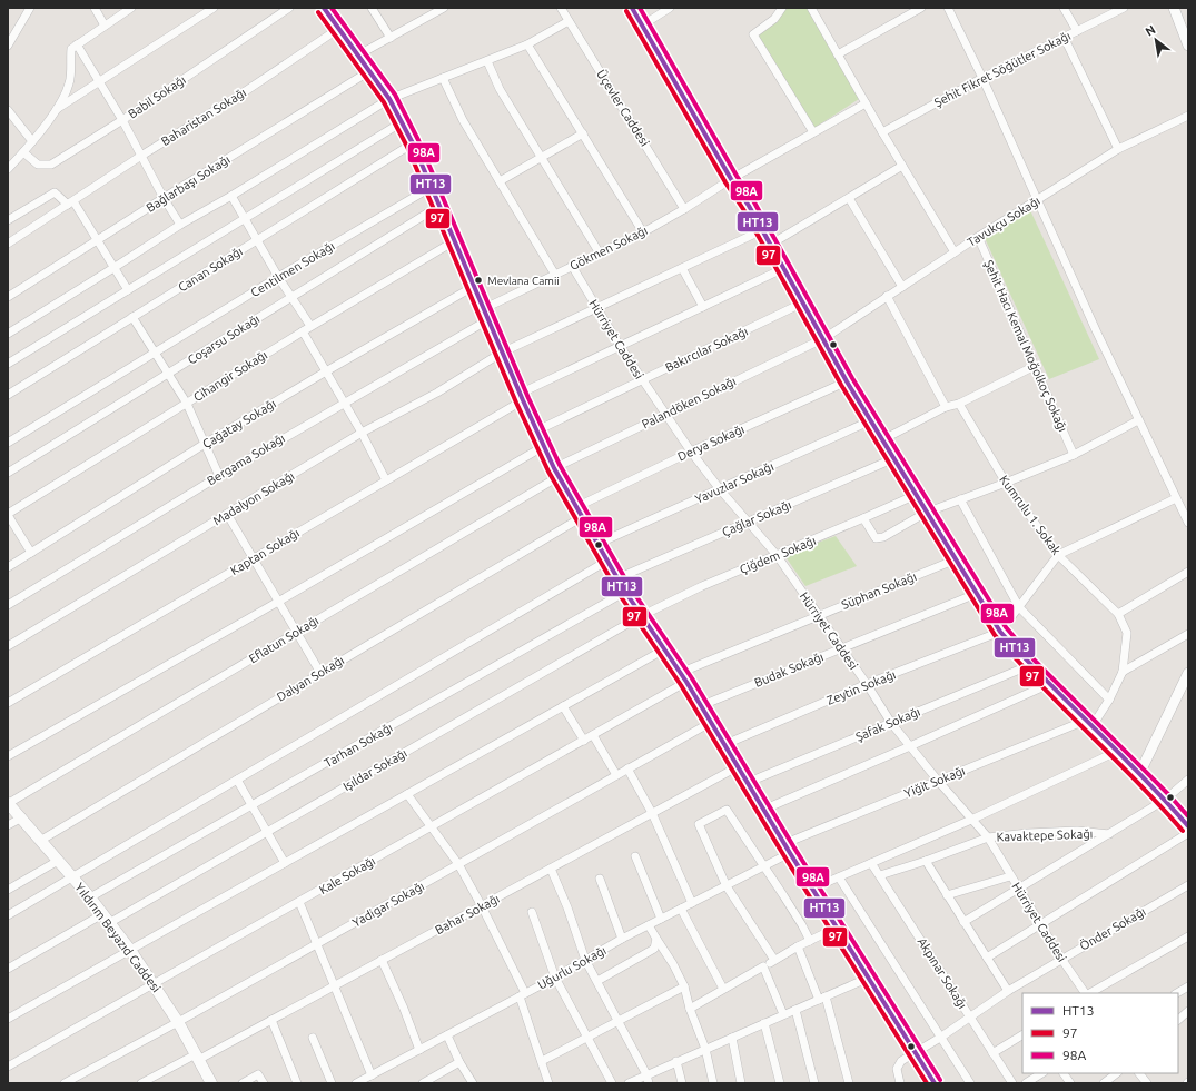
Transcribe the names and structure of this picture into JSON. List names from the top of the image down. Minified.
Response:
{"streets":{"main road":["Yıldırım Beyazıd Caddesi"],"street":["Şehit Fikret Söğütler Sokağı","Babil Sokağı","Üçevler Caddesi","Baharistan Sokağı","Bağlarbaşı Sokağı","Tavukçu Sokağı","Gökmen Sokağı","Canan Sokağı","Centilmen Sokağı","Coşarsu Sokağı","Hürriyet Caddesi","Şehit Hacı Kemal Moğolkoç Sokağı","Bakırcılar Sokağı","Cihangir Sokağı","Palandöken Sokağı","Çağatay Sokağı","Derya Sokağı","Bergama Sokağı","Yavuzlar Sokağı","Madalyon Sokağı","Kumrulu 1. Sokak","Çağlar Sokağı","Kaptan Sokağı","Çiğdem Sokağı","Süphan Sokağı","Eflatun Sokağı","Budak Sokağı","Dalyan Sokağı","Zeytin Sokağı","Şafak Sokağı","Tarhan Sokağı","Işıldar Sokağı","Yiğit Sokağı","Kavaktepe Sokağı","Kale Sokağı","Yadigar Sokağı","Bahar Sokağı","Önder Sokağı","Uğurlu Sokağı","Akpınar Sokağı"]},"crossings":[["Üçevler Caddesi","Gökmen Sokağı"],["Tavukçu Sokağı","Şehit Hacı Kemal Moğolkoç Sokağı"],["Tavukçu Sokağı","Palandöken Sokağı"],["Gökmen Sokağı","Hürriyet Caddesi"],["Hürriyet Caddesi","Bakırcılar Sokağı"],["Hürriyet Caddesi","Palandöken Sokağı"],["Hürriyet Caddesi","Derya Sokağı"],["Hürriyet Caddesi","Yavuzlar Sokağı"],["Hürriyet Caddesi","Madalyon Sokağı"],["Hürriyet Caddesi","Çağlar Sokağı"],["Hürriyet Caddesi","Kaptan Sokağı"],["Hürriyet Caddesi","Çiğdem Sokağı"],["Hürriyet Caddesi","Süphan Sokağı"],["Hürriyet Caddesi","Budak Sokağı"],["Hürriyet Caddesi","Zeytin Sokağı"],["Hürriyet Caddesi","Şafak Sokağı"],["Hürriyet Caddesi","Yiğit Sokağı"],["Hürriyet Caddesi","Kavaktepe Sokağı"],["Hürriyet Caddesi","Önder Sokağı"],["Palandöken Sokağı","Eflatun Sokağı"],["Çiğdem Sokağı","Işıldar Sokağı"],["Eflatun Sokağı","Yıldırım Beyazıd Caddesi"],["Dalyan Sokağı","Yıldırım Beyazıd Caddesi"],["Tarhan Sokağı","Yıldırım Beyazıd Caddesi"],["Işıldar Sokağı","Yıldırım Beyazıd Caddesi"],["Kavaktepe Sokağı","Akpınar Sokağı"],["Kale Sokağı","Yıldırım Beyazıd Caddesi"],["Yadigar Sokağı","Yıldırım Beyazıd Caddesi"],["Bahar Sokağı","Yıldırım Beyazıd Caddesi"],["Önder Sokağı","Akpınar Sokağı"]],"places":["Mevlana Camii"],"lines":["transit line HT13","transit line 98A","transit line 97"],"legend":["HT13","97","98A"],"north":"top left"}
